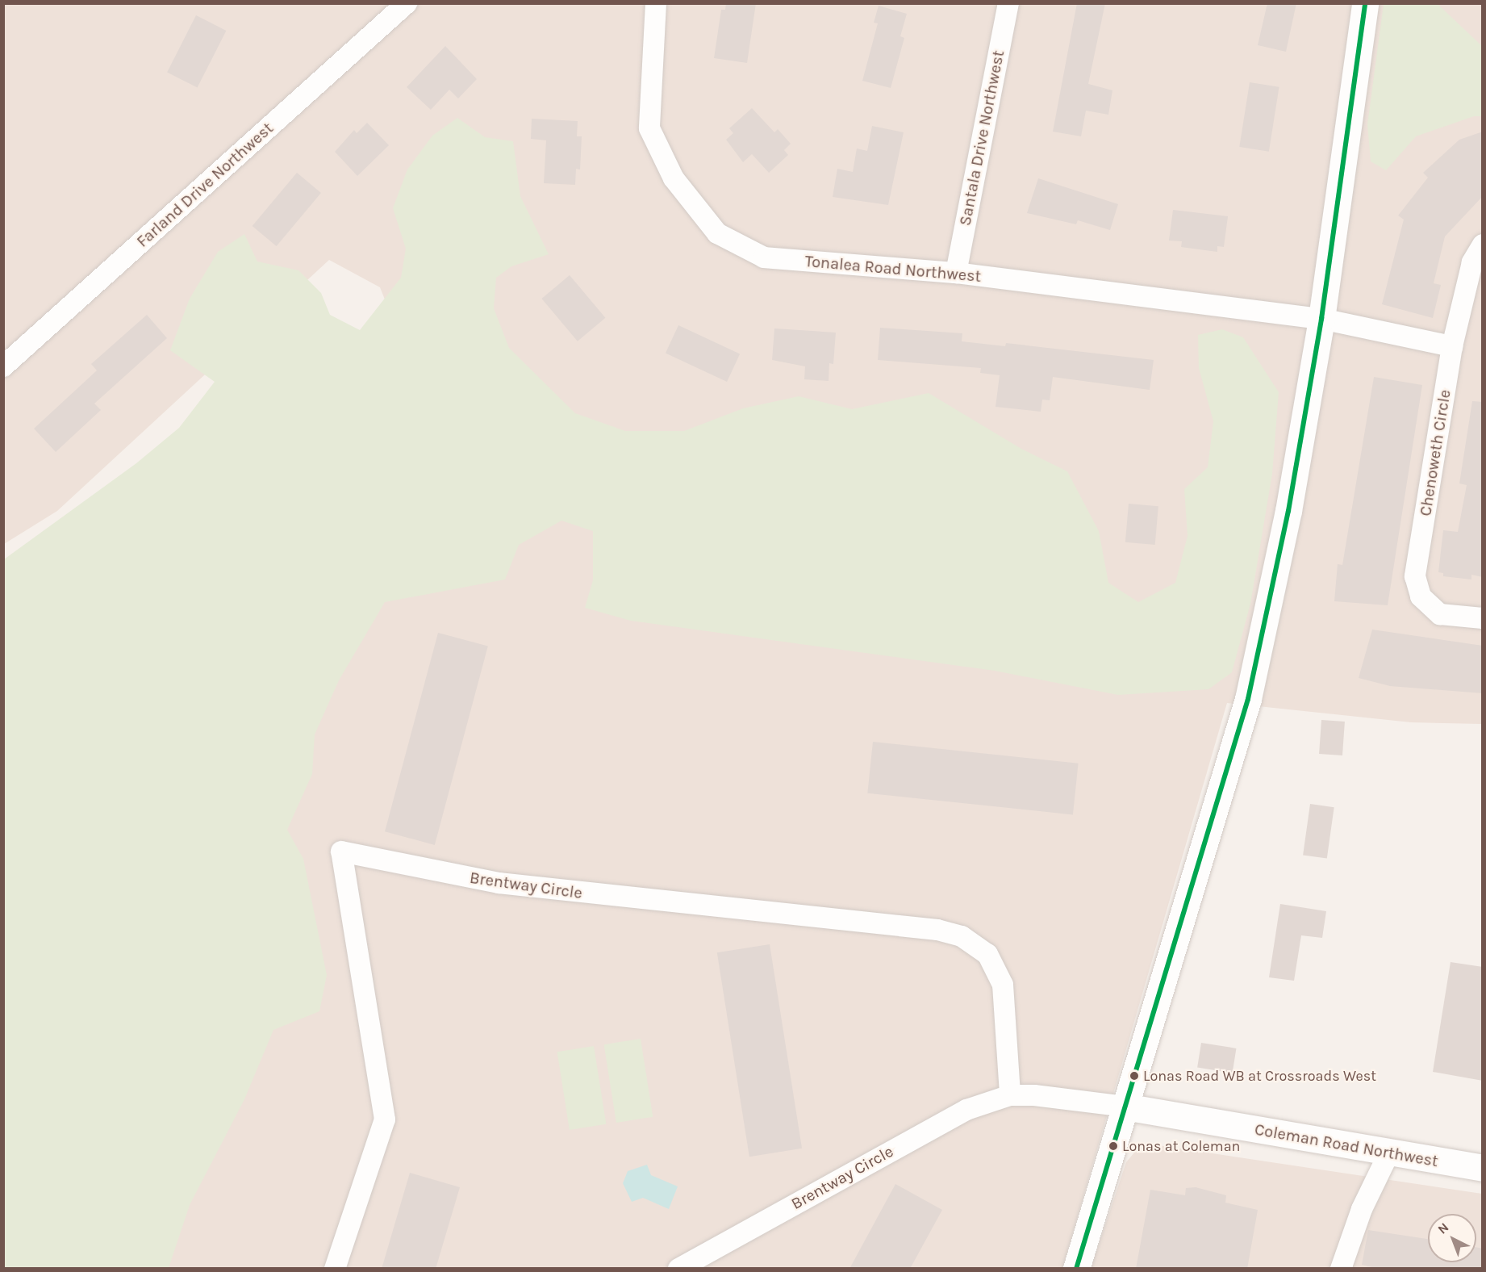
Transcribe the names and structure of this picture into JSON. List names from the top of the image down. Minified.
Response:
{"streets":{"street":["Santala Drive Northwest","Farland Drive Northwest","Tonalea Road Northwest","Chenoweth Circle","Brentway Circle","Coleman Road Northwest"]},"crossings":[["Santala Drive Northwest","Tonalea Road Northwest"],["Tonalea Road Northwest","Chenoweth Circle"],["Brentway Circle","Coleman Road Northwest"]],"places":["Lonas Road WB at Crossroads West","Lonas at Coleman"],"north":"top left"}
